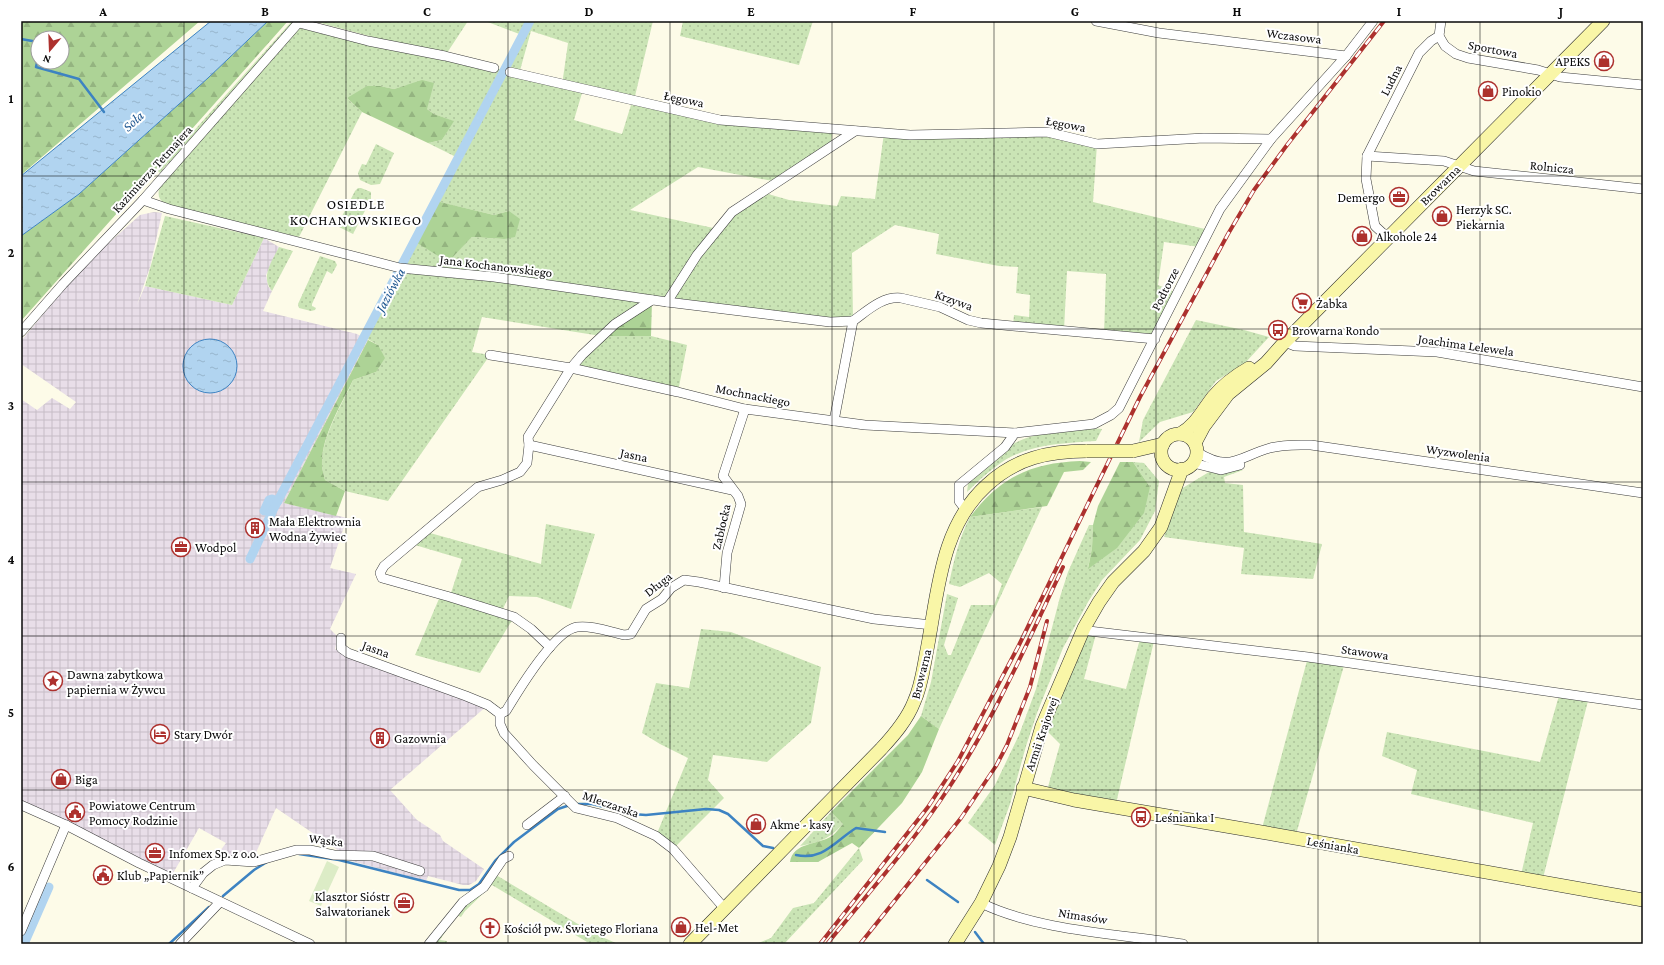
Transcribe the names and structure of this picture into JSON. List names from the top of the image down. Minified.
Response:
{"streets":{"street":["Wczasowa","Sportowa","Ludna","Łęgowa","Rolnicza","Kazimierza Tetmajera","Browarna","Jana Kochanowskiego","Podtorze","Krzywa","Joachima Lelewela","Mochnackiego","Wyzwolenia","Jasna","Zabłocka","Długa","Stawowa","Armii Krajowej","Mleczarska","Wąska","Leśnianka","Nimasów"]},"crossings":[["Wczasowa","Podtorze"],["Sportowa","Ludna"],["Sportowa","Browarna"],["Ludna","Browarna"],["Łęgowa","Podtorze"],["Rolnicza","Browarna"],["Kazimierza Tetmajera","Jana Kochanowskiego"],["Browarna","Joachima Lelewela"],["Browarna","Wyzwolenia"],["Browarna","Długa"],["Browarna","Armii Krajowej"],["Browarna","Mleczarska"],["Jana Kochanowskiego","Krzywa"],["Podtorze","Krzywa"],["Podtorze","Mochnackiego"],["Mochnackiego","Zabłocka"],["Wyzwolenia","Armii Krajowej"],["Jasna","Zabłocka"],["Jasna","Długa"],["Jasna","Mleczarska"],["Zabłocka","Długa"],["Długa","Mleczarska"],["Stawowa","Armii Krajowej"],["Armii Krajowej","Leśnianka"],["Armii Krajowej","Nimasów"]],"districts":["OSIEDLE KOCHANOWSKIEGO"],"water":["Soła","Jaziówka"],"places":{"shop":["APEKS","Pinokio","Herzyk SC. Piekarnia","Alkohole 24","Biga","Akme - kasy","Hel-Met"],"office":["Demergo","Wodpol","Infomex Sp. z o.o.","Klasztor Sióstr Salwatorianek"],"supermarket":["Żabka"],"bus stop":["Browarna Rondo","Leśnianka I"],"building":["Mała Elektrownia Wodna Żywiec","Gazownia"],"place":["Dawna zabytkowa papiernia w Żywcu"],"hotel":["Stary Dwór"],"public building":["Powiatowe Centrum Pomocy Rodzinie","Klub „Papiernik”"],"church":["Kościół pw. Świętego Floriana"]},"north":"bottom","grid":{"columns":["A","B","C","D","E","F","G","H","I","J"],"rows":["1","2","3","4","5","6"]}}
